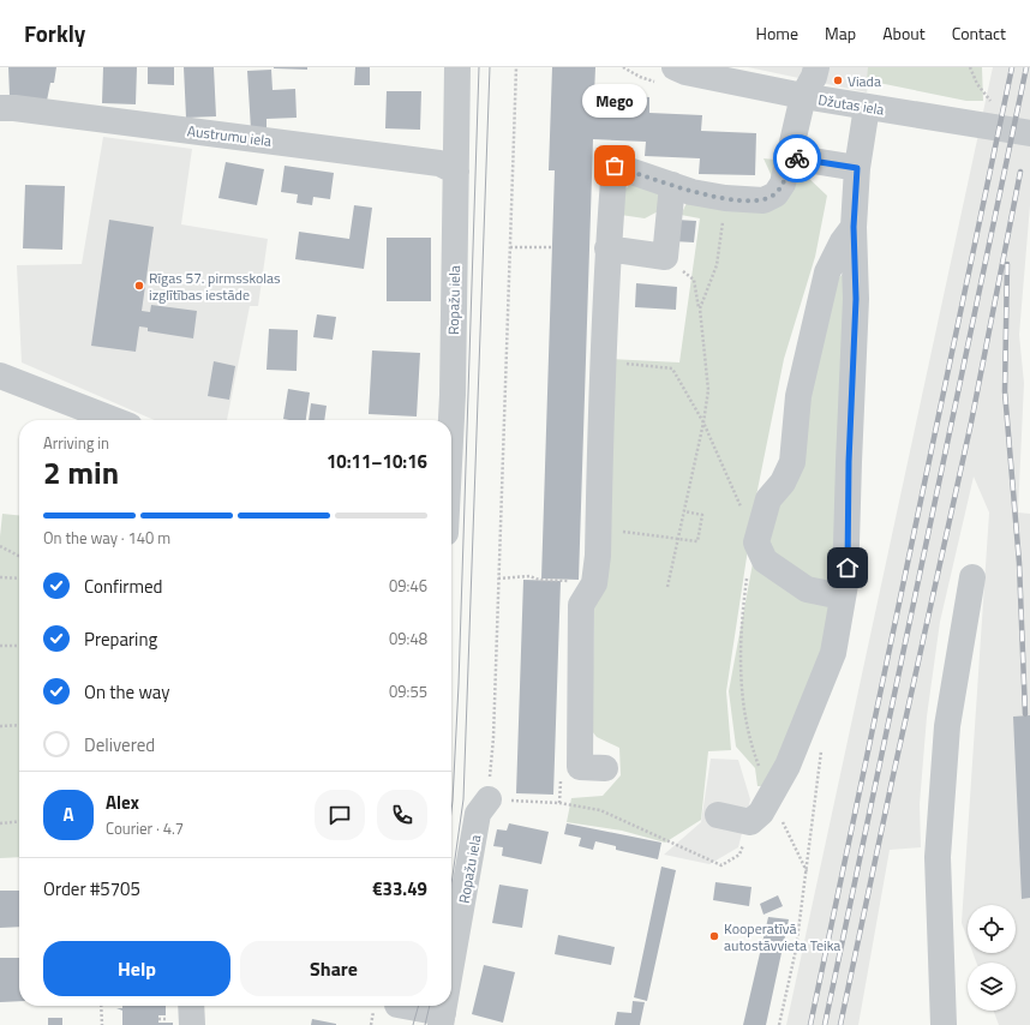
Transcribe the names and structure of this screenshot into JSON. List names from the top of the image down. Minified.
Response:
{"streets":{"street":["Džutas iela","Austrumu iela","Ropažu iela"]},"crossings":[["Austrumu iela","Ropažu iela"]],"places":["Viada","Mego","Rīgas 57. pirmsskolas izglītības iestāde","Kooperatīvā autostāvvieta Teika"],"page":{"header":"Forkly","nav":["Home","Map","About","Contact"],"bubble":"Mego","heading":["2 min","Arriving in","10:11–10:16"],"panel":["Alex","Courier · 4.7","Order #5705","€33.49"],"bar":"On the way · 140 m","list":[["Confirmed","09:46"],["Preparing","09:48"],["On the way","09:55"],"Delivered"],"round":"A","buttons":["Help","Share"]}}
